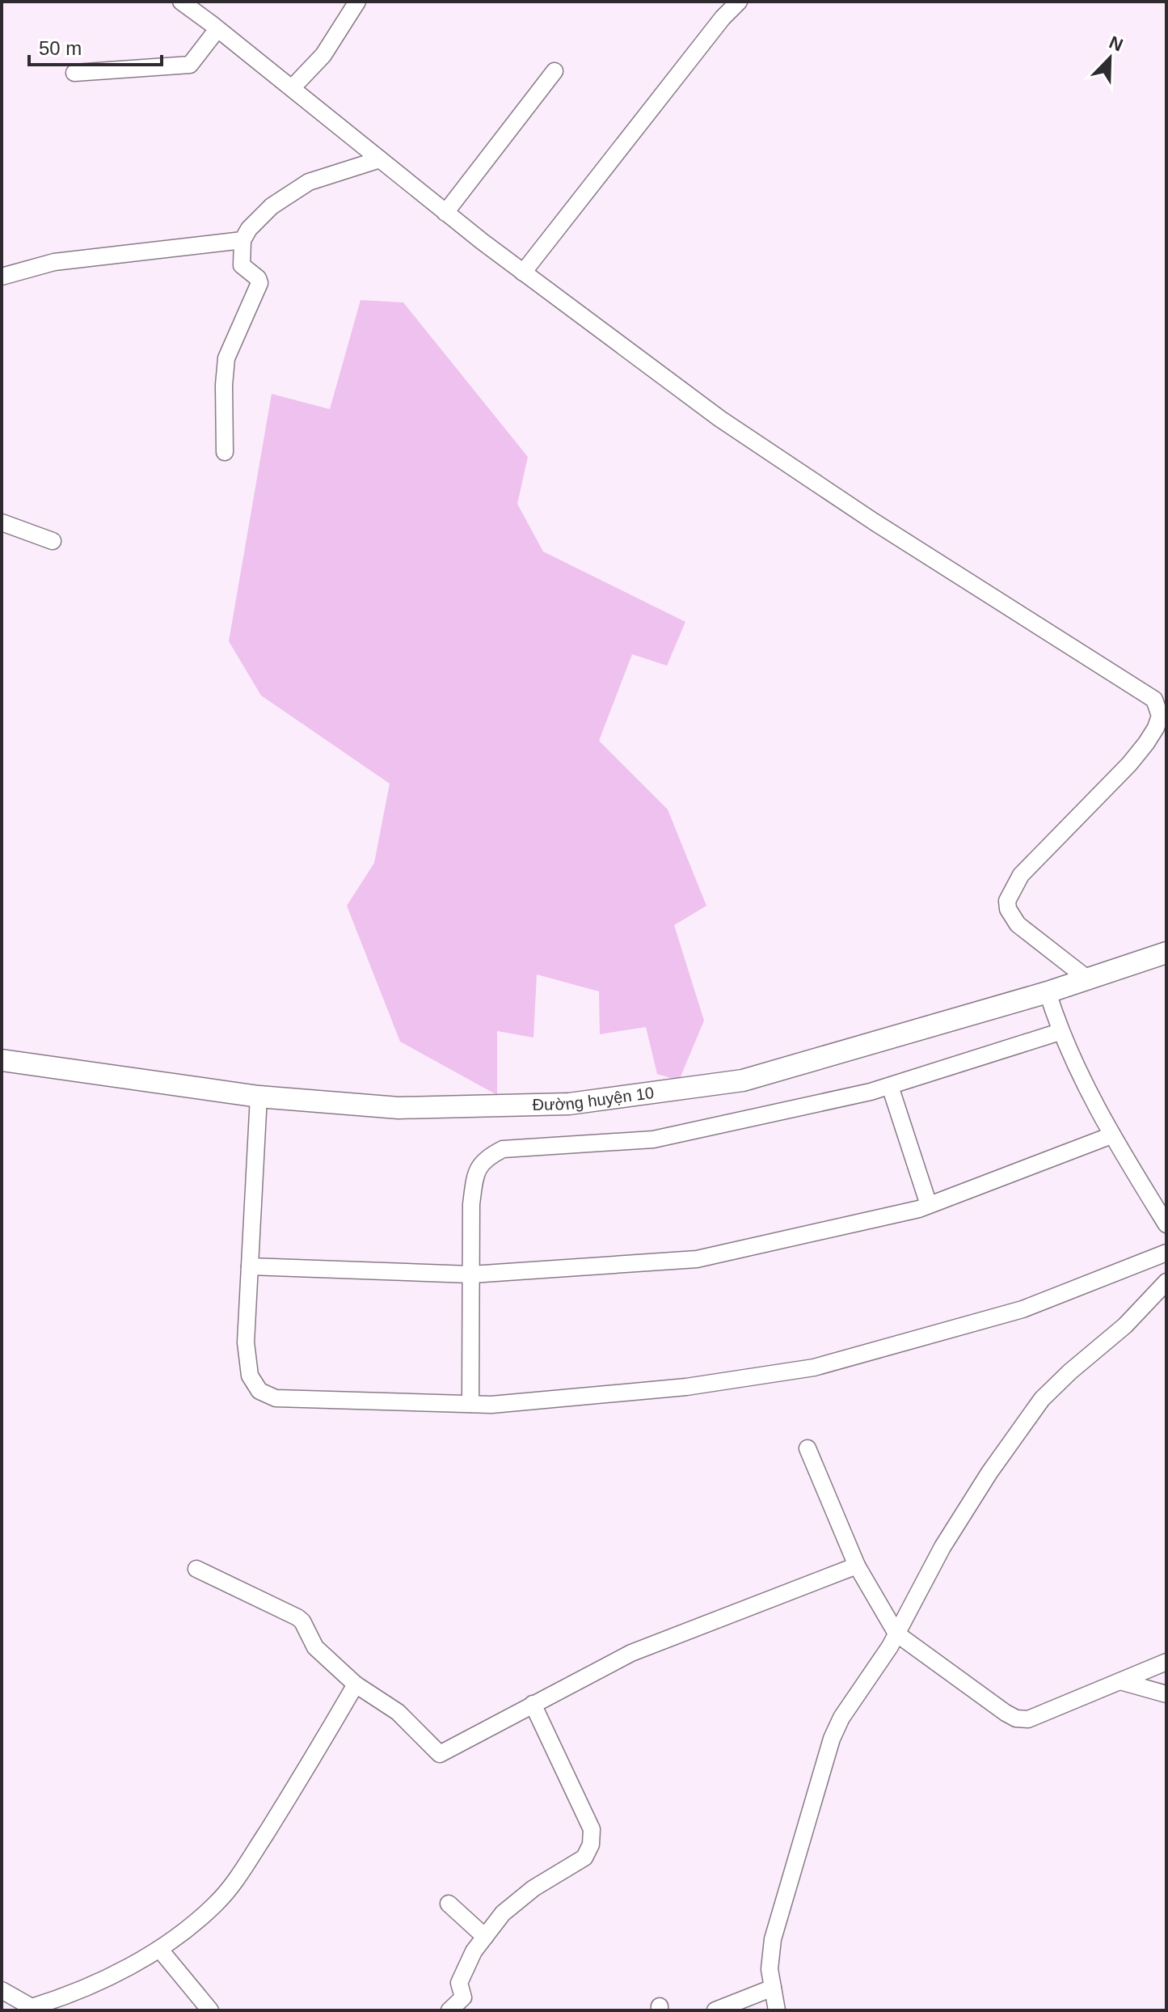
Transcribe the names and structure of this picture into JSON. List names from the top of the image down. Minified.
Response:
{"streets":{"street":["Đường huyện 10"]},"scale_bar":"50 m","north":"top right"}
